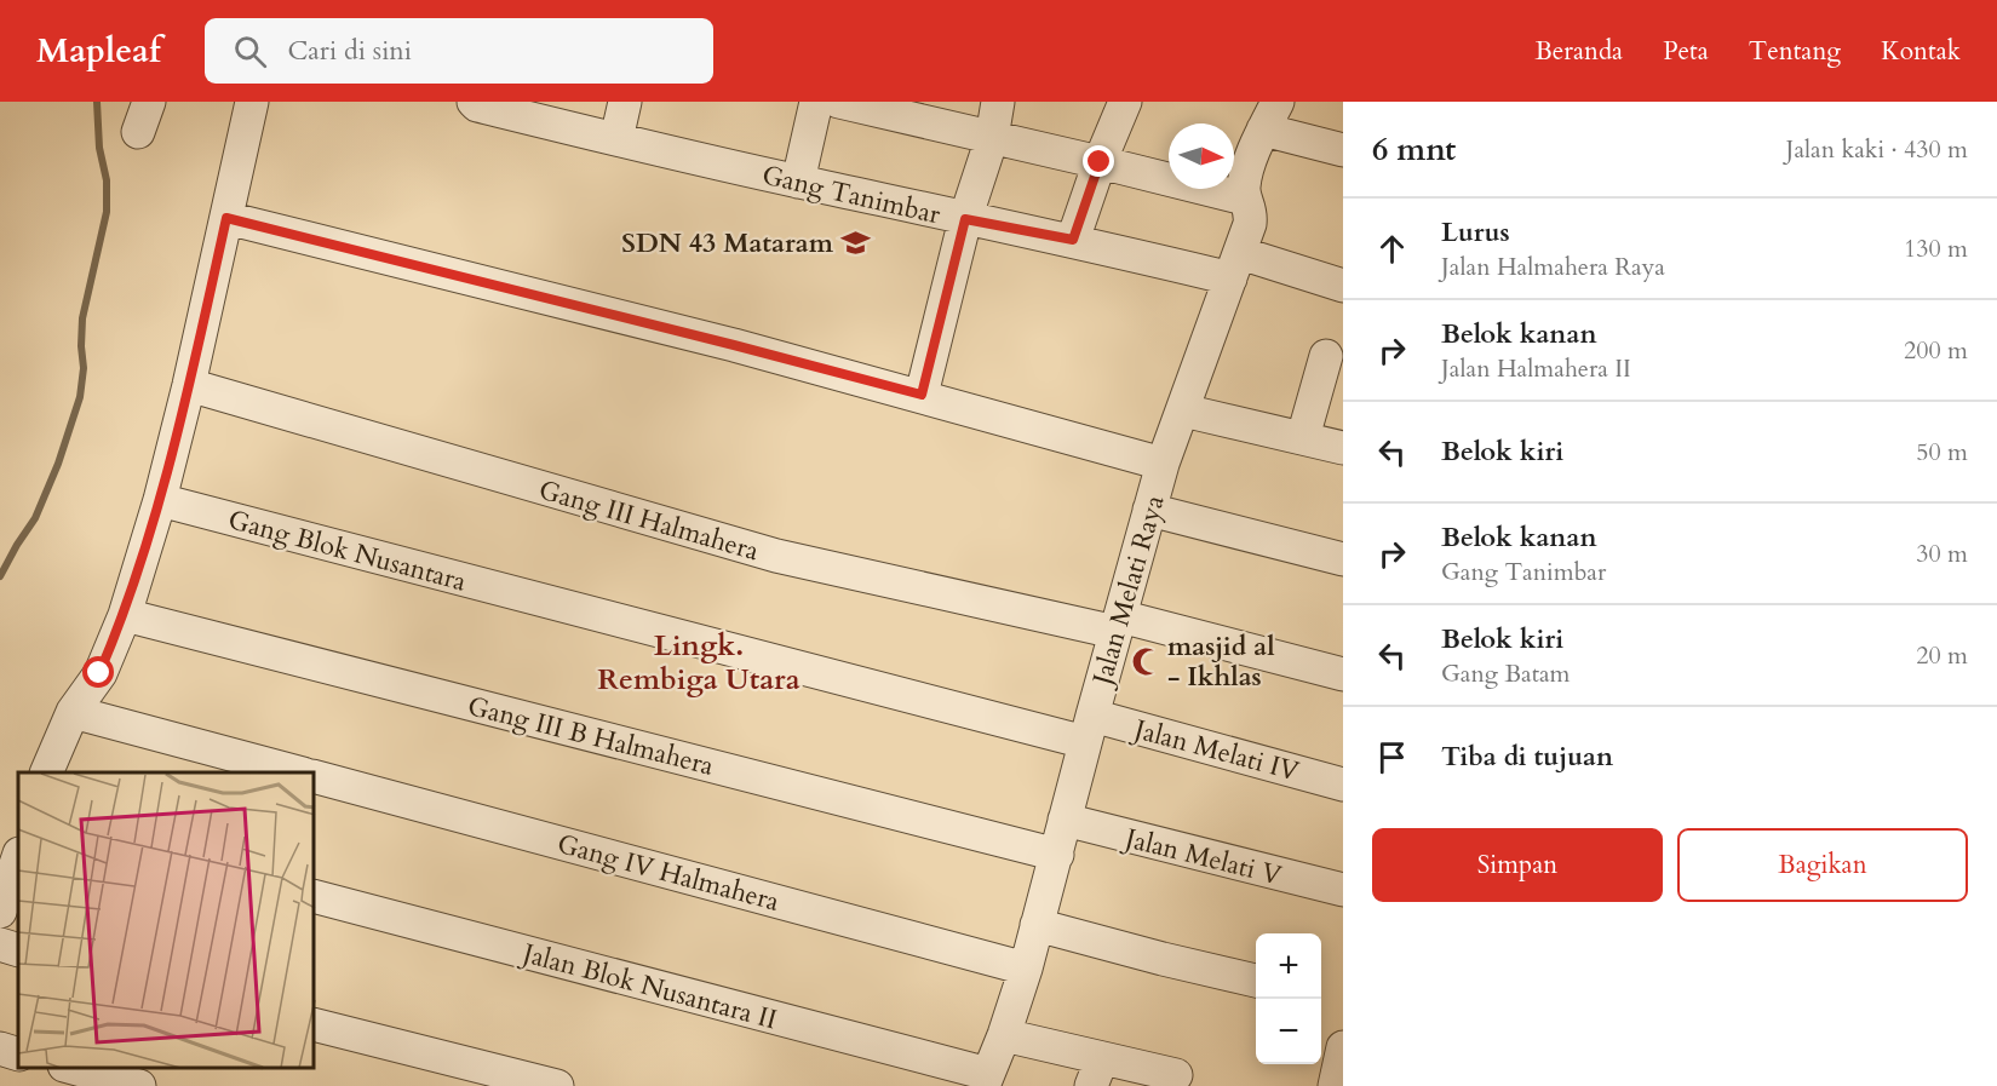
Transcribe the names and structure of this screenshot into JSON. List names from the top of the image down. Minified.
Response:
{"streets":{"street":["Gang Tanimbar","Gang III Halmahera","Gang Blok Nusantara","Jalan Melati Raya","Gang III B Halmahera","Jalan Melati IV","Jalan Melati V","Gang IV Halmahera","Jalan Blok Nusantara II"]},"crossings":[["Gang Tanimbar","Jalan Melati Raya"],["Gang III Halmahera","Jalan Melati Raya"],["Gang Blok Nusantara","Jalan Melati Raya"],["Gang Blok Nusantara","Jalan Melati IV"],["Jalan Melati Raya","Gang III B Halmahera"],["Jalan Melati Raya","Jalan Melati IV"],["Jalan Melati Raya","Jalan Melati V"],["Jalan Melati Raya","Gang IV Halmahera"],["Jalan Melati Raya","Jalan Blok Nusantara II"]],"districts":["Lingk. Rembiga Utara"],"places":{"school or university":["SDN 43 Mataram"],"mosque":["masjid al - Ikhlas"]},"north":"right","page":{"header":"Mapleaf","search":"Cari di sini","nav":["Beranda","Peta","Tentang","Kontak"],"heading":["6 mnt","Jalan kaki · 430 m"],"list":[["Lurus","Jalan Halmahera Raya","130 m"],["Belok kanan","Jalan Halmahera II","200 m"],["Belok kiri","50 m"],["Belok kanan","Gang Tanimbar","30 m"],["Belok kiri","Gang Batam","20 m"],"Tiba di tujuan"],"buttons":["Simpan","Bagikan"],"map_buttons":["+","−"]}}
